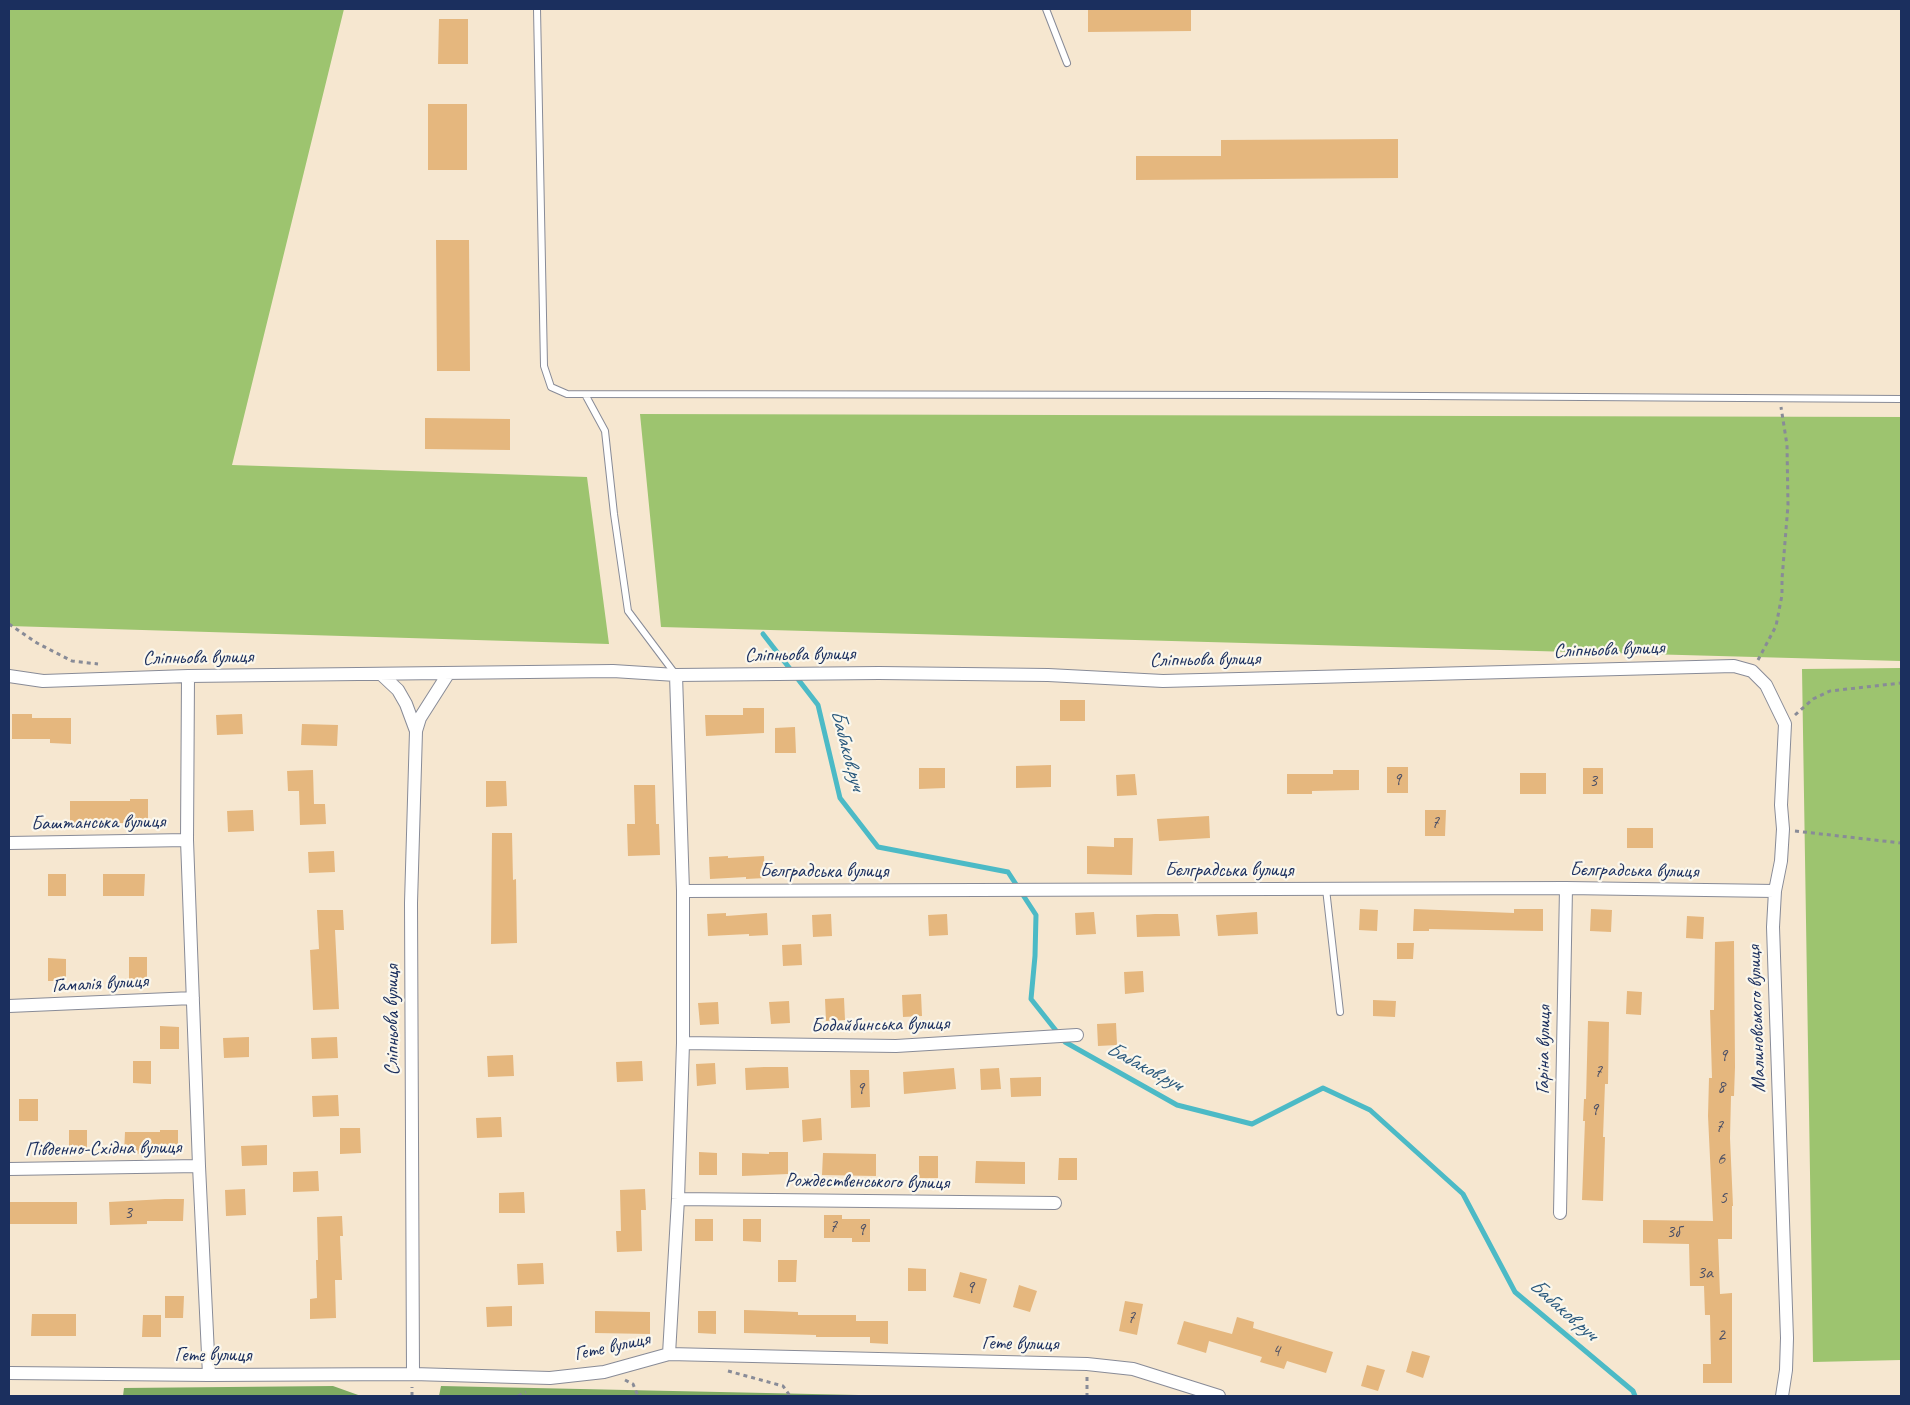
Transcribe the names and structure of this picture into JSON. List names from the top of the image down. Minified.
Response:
{"streets":{"street":["Сліпньова вулиця","Баштанська вулиця","Бєлградська вулиця","Гамалія вулиця","Малиновського вулиця","Бодайбинська вулиця","Гаріна вулиця","Південно-Східна вулиця","Рождественського вулиця","Гете вулиця"]},"crossings":[["Сліпньова вулиця","Малиновського вулиця"],["Сліпньова вулиця","Гете вулиця"],["Бєлградська вулиця","Малиновського вулиця"],["Бєлградська вулиця","Гаріна вулиця"]],"water":["Бабаков.руч"],"house_numbers":["9","3","7","9","7","8","9","9","7","6","5","3","7","9","3б","3а","9","7","2","4"]}
